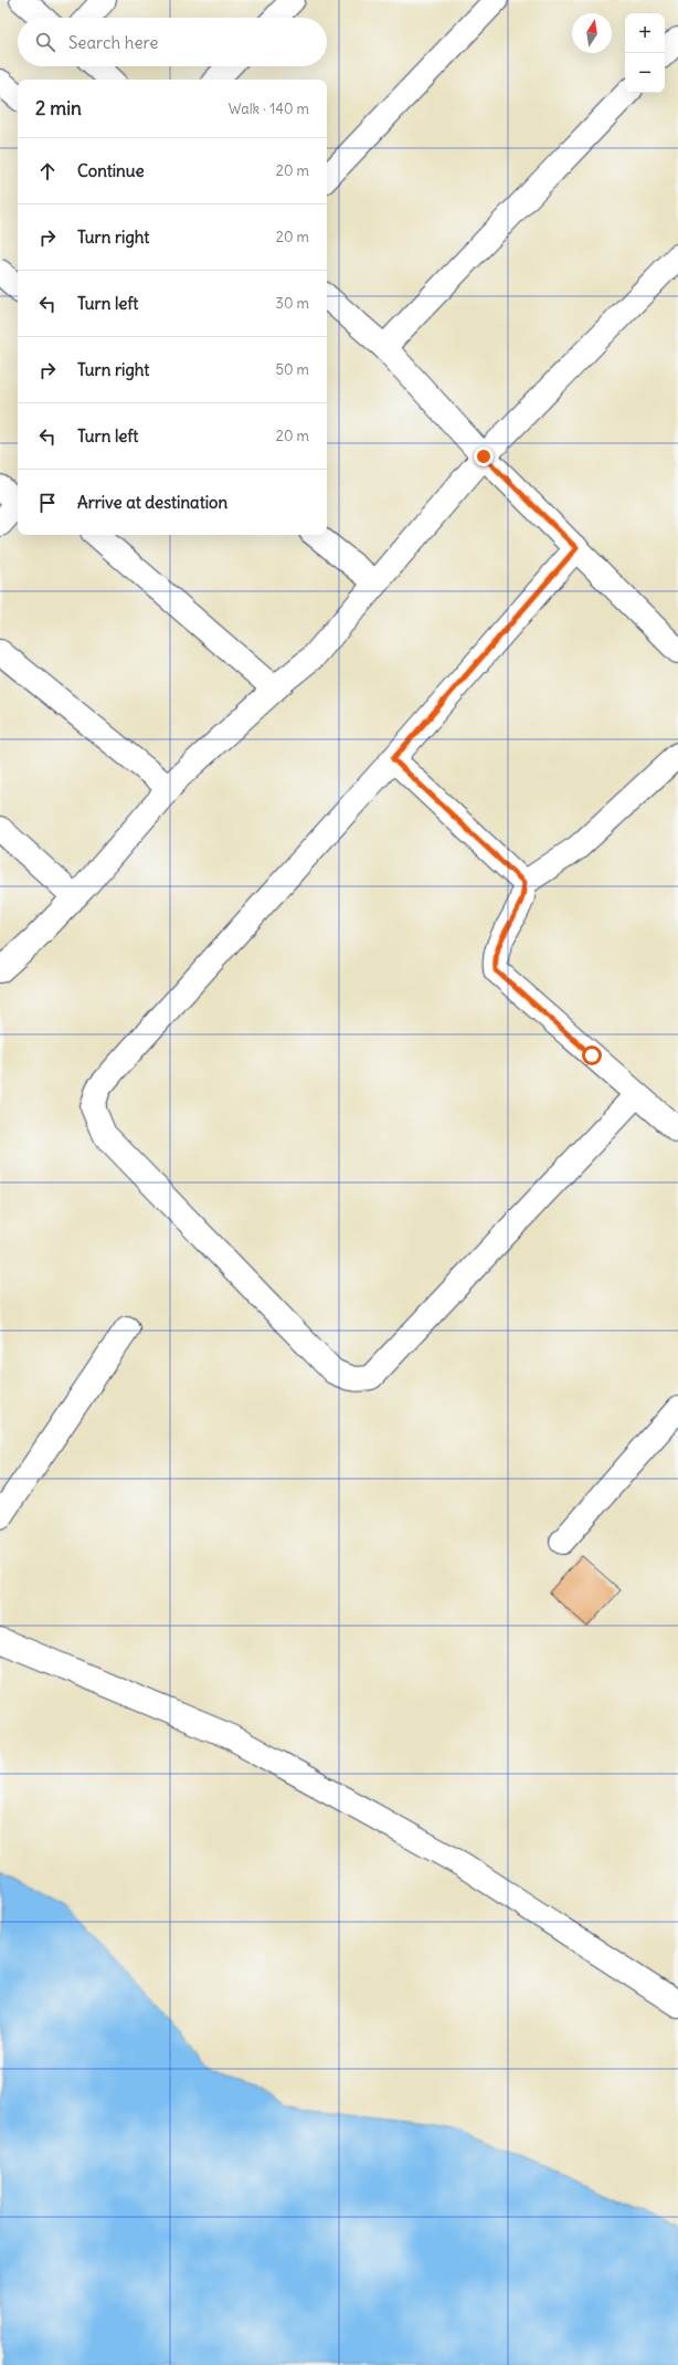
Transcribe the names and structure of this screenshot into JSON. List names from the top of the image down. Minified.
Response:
{"north":"top","page":{"map_buttons":["+","−"],"search":"Search here","heading":["2 min","Walk · 140 m"],"list":[["Continue","20 m"],["Turn right","20 m"],["Turn left","30 m"],["Turn right","50 m"],["Turn left","20 m"],"Arrive at destination"]}}
